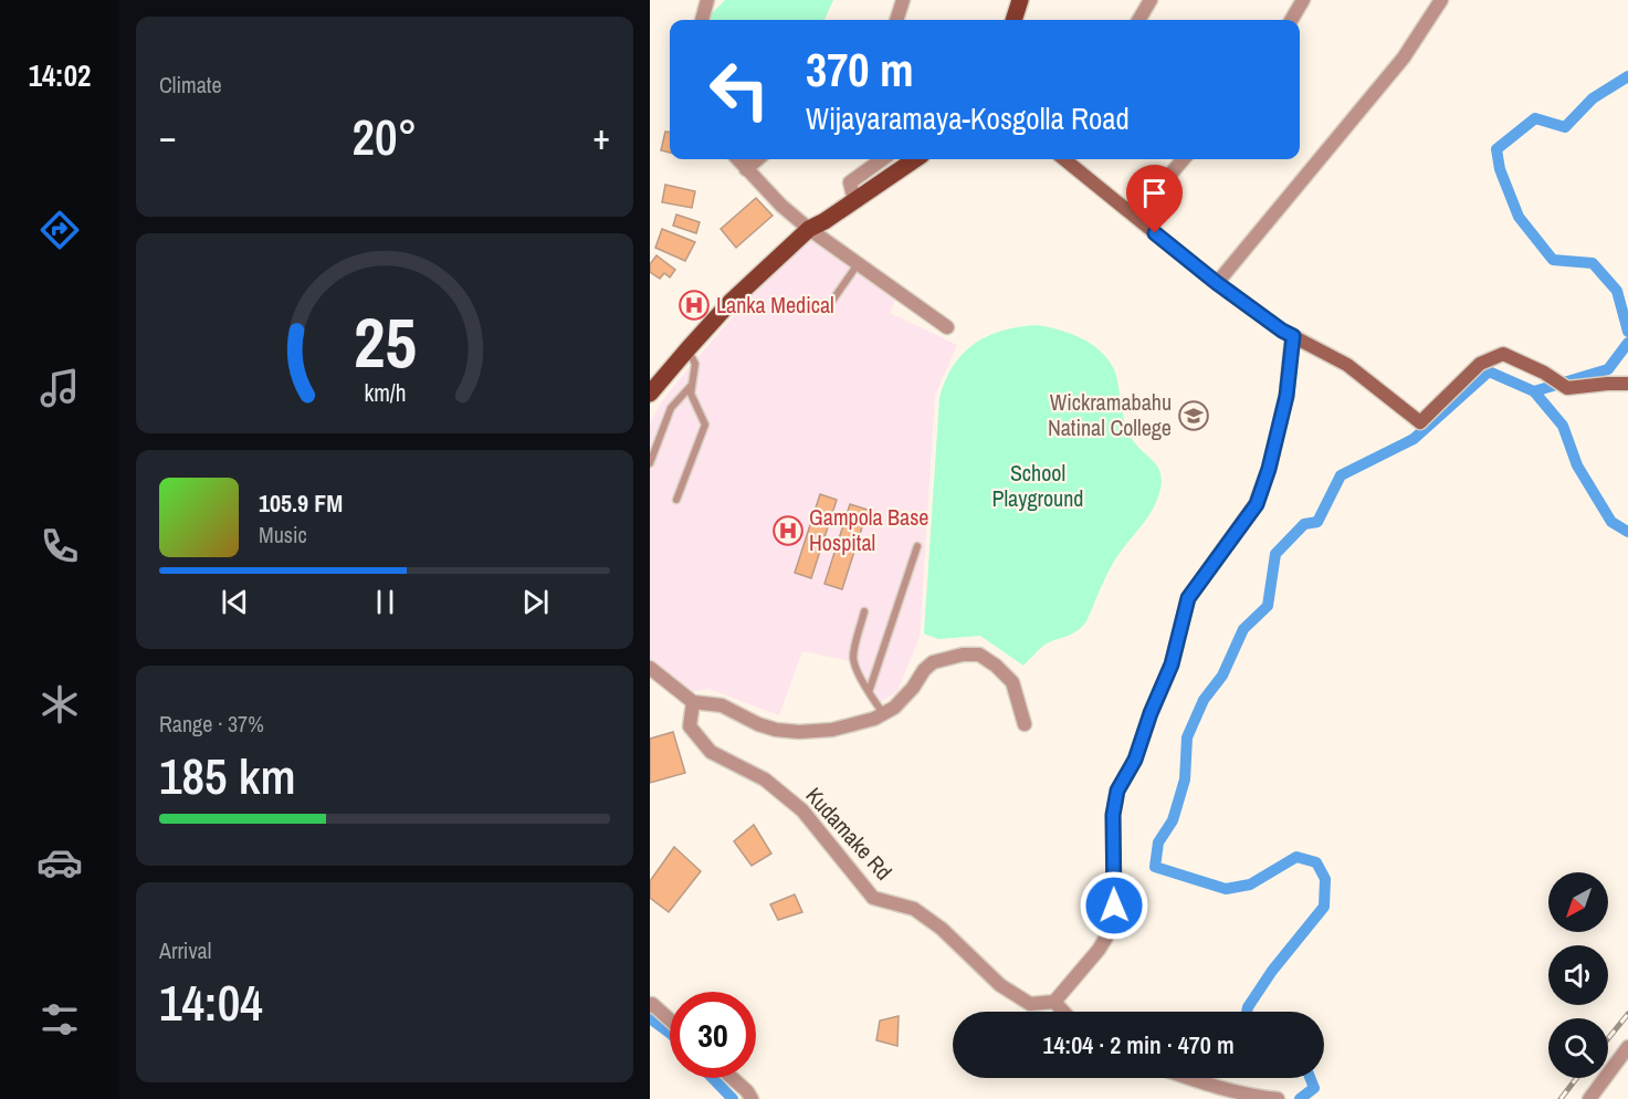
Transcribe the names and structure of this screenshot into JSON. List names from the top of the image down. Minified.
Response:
{"streets":{"street":["Kudamake Rd"]},"parks":["School Playground"],"places":{"hospital":["Lanka Medical","Gampola Base Hospital"],"school or university":["Wickramabahu Natinal College"]},"north":"bottom left","page":{"tabs":"14:02","tile":["Climate",["Range · 37%","185 km"],["Arrival","14:04"]],"turn":["370 m","Wijayaramaya-Kosgolla Road"],"heat":["−","20°","+"],"song":["105.9 FM","Music"],"limit":"30","trip":"14:04 · 2 min · 470 m","gauge":["25","km/h"]}}
